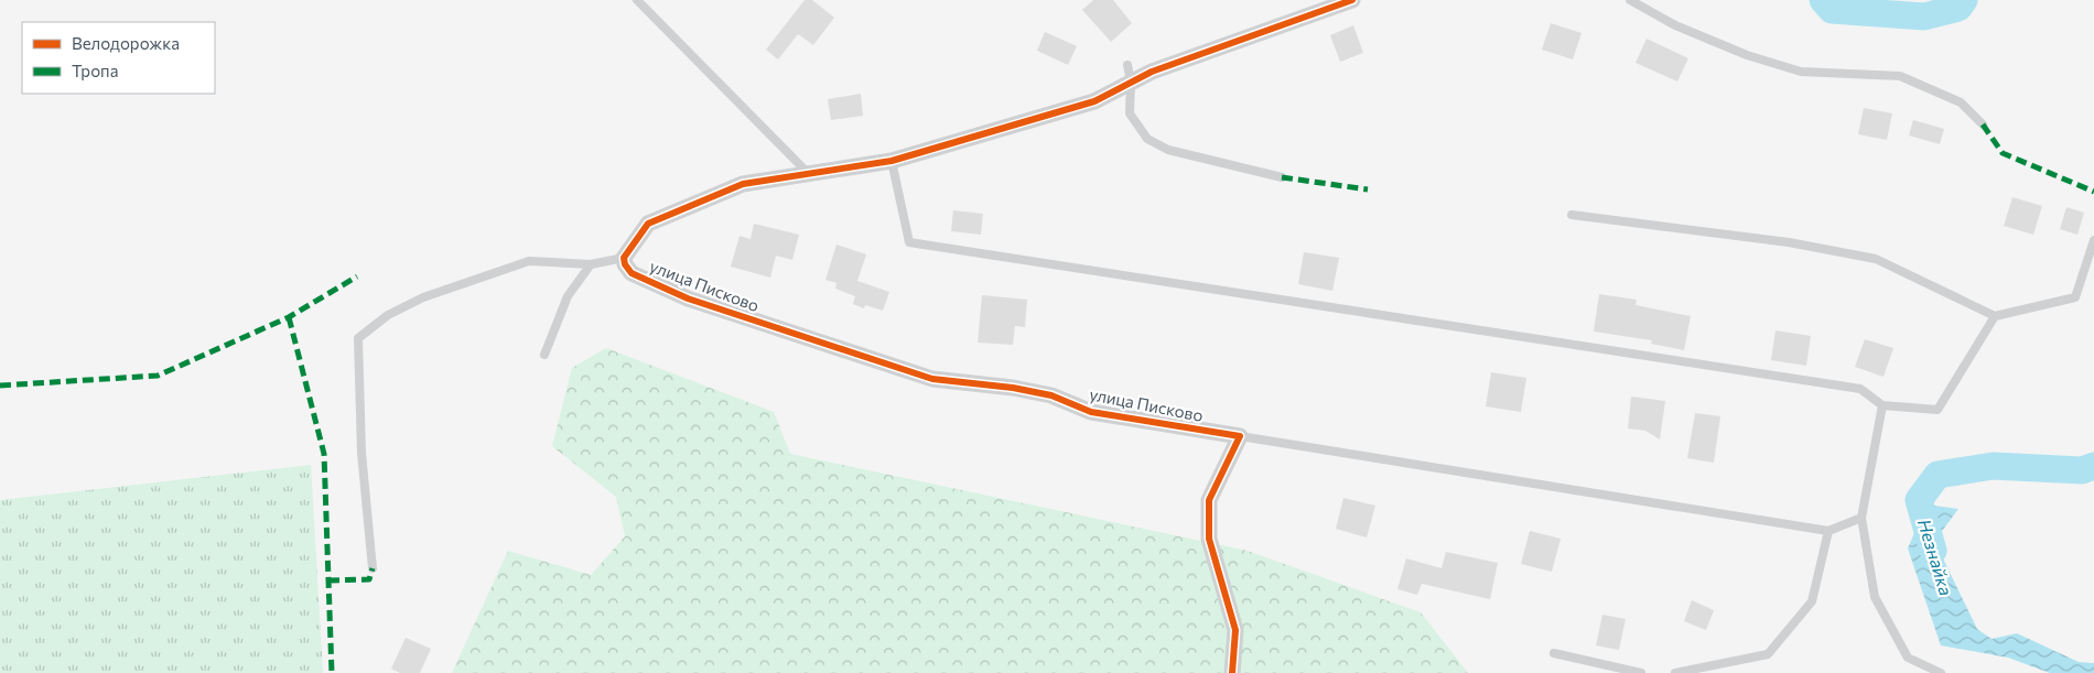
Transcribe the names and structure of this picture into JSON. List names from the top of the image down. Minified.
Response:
{"streets":{"street":["улица Писково"]},"water":["Незнайка"],"legend":["Велодорожка","Тропа"]}
